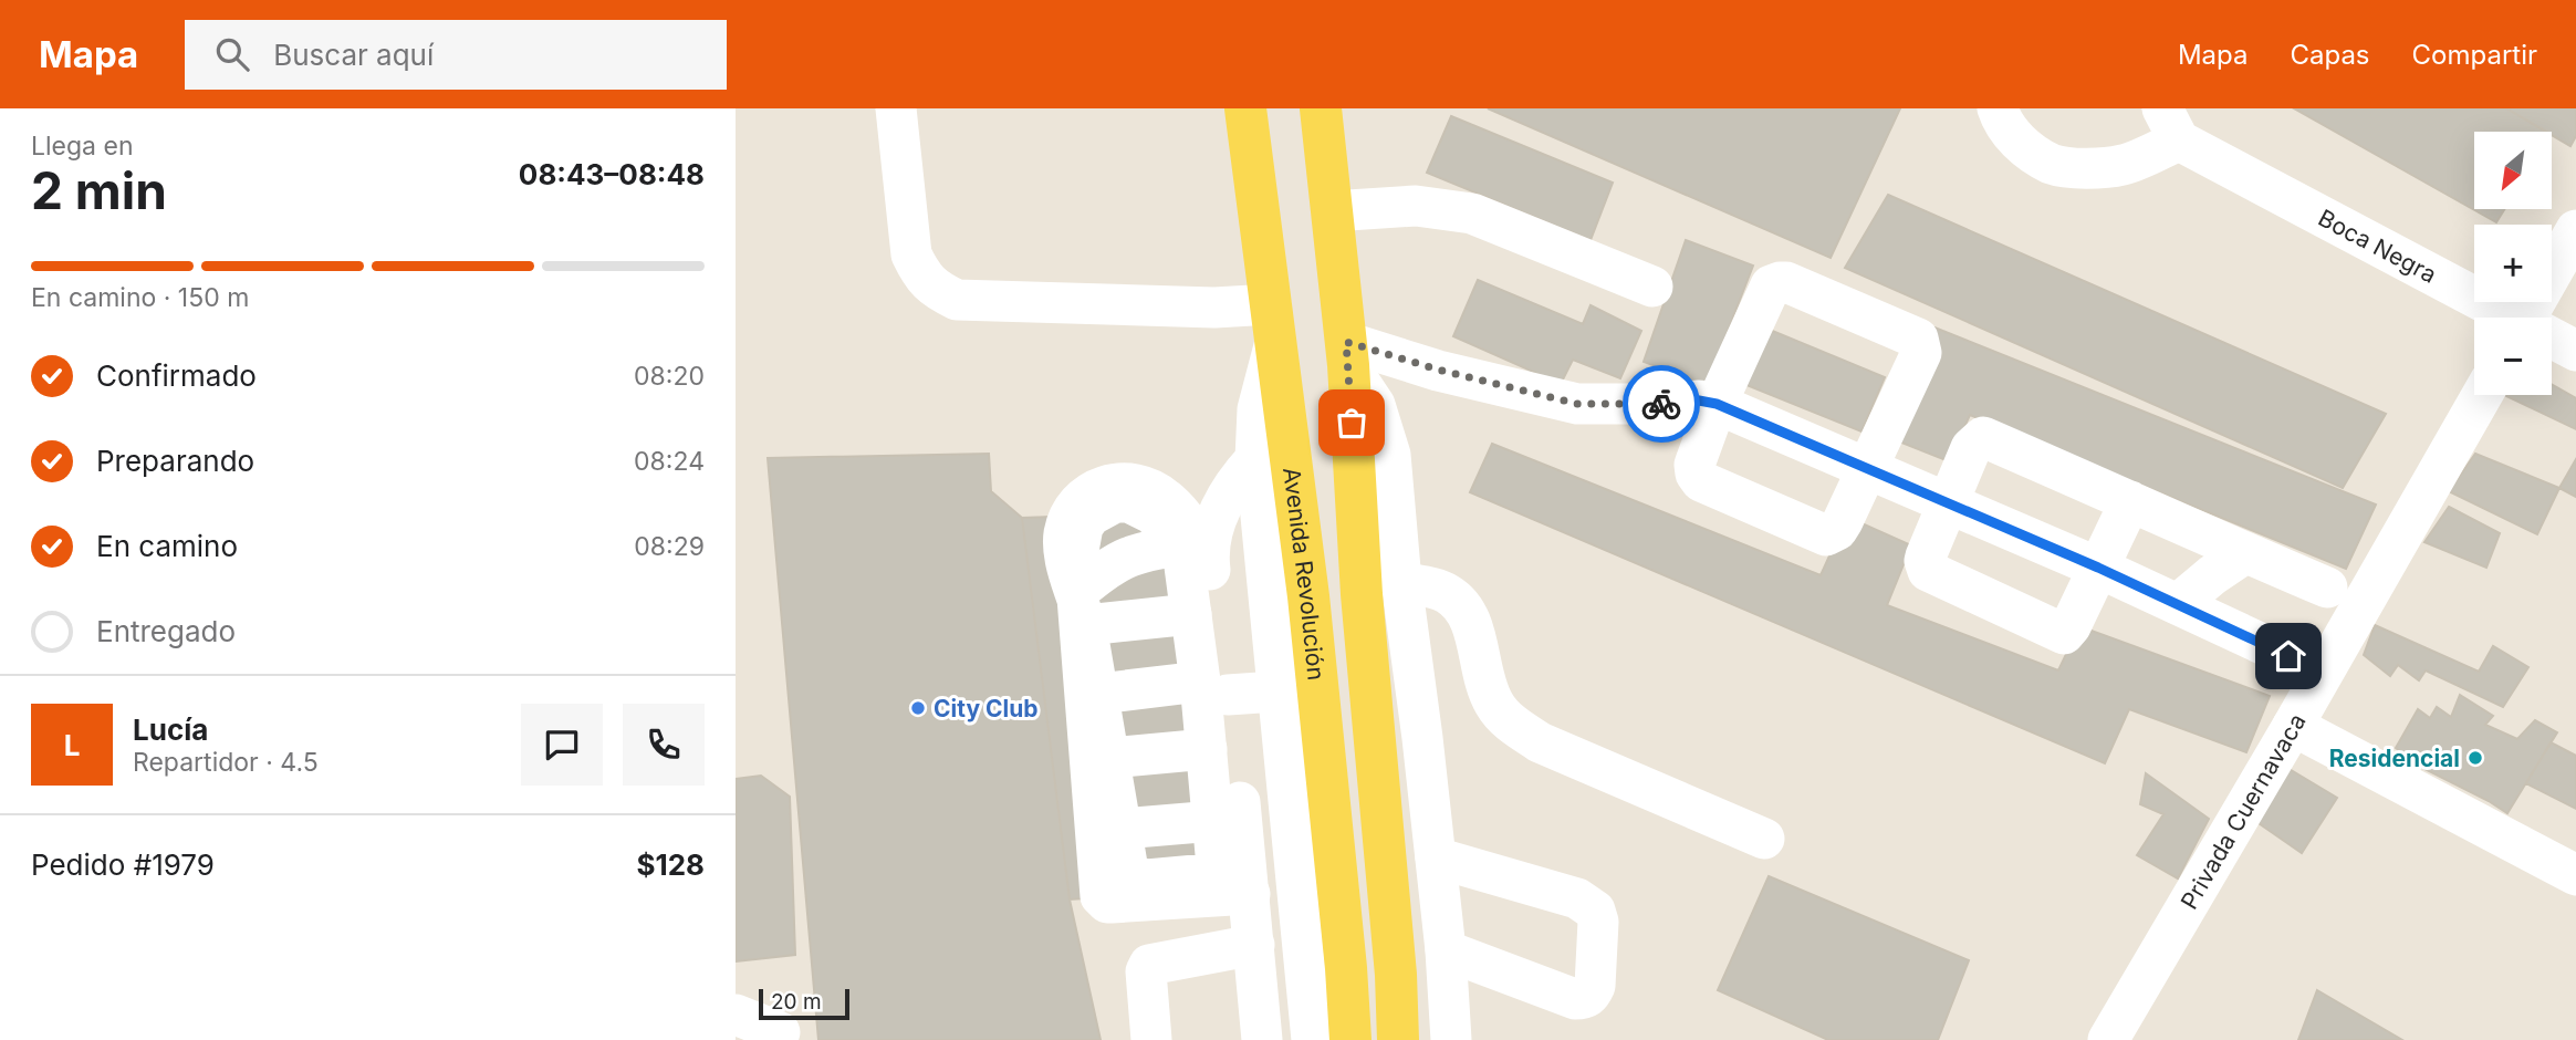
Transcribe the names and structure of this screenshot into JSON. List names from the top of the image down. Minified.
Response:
{"streets":{"main road":["Avenida Revolución"],"street":["Boca Negra","Privada Cuernavaca"]},"places":["City Club","Residencial"],"scale_bar":"20 m","north":"bottom left","page":{"header":"Mapa","search":"Buscar aquí","nav":["Mapa","Capas","Compartir"],"heading":["2 min","Llega en","08:43–08:48"],"panel":["Lucía","Repartidor · 4.5","Pedido #1979","$128"],"map_buttons":["+","−"],"bar":"En camino · 150 m","list":[["Confirmado","08:20"],["Preparando","08:24"],["En camino","08:29"],"Entregado"],"round":"L","scale":"20 m"}}
